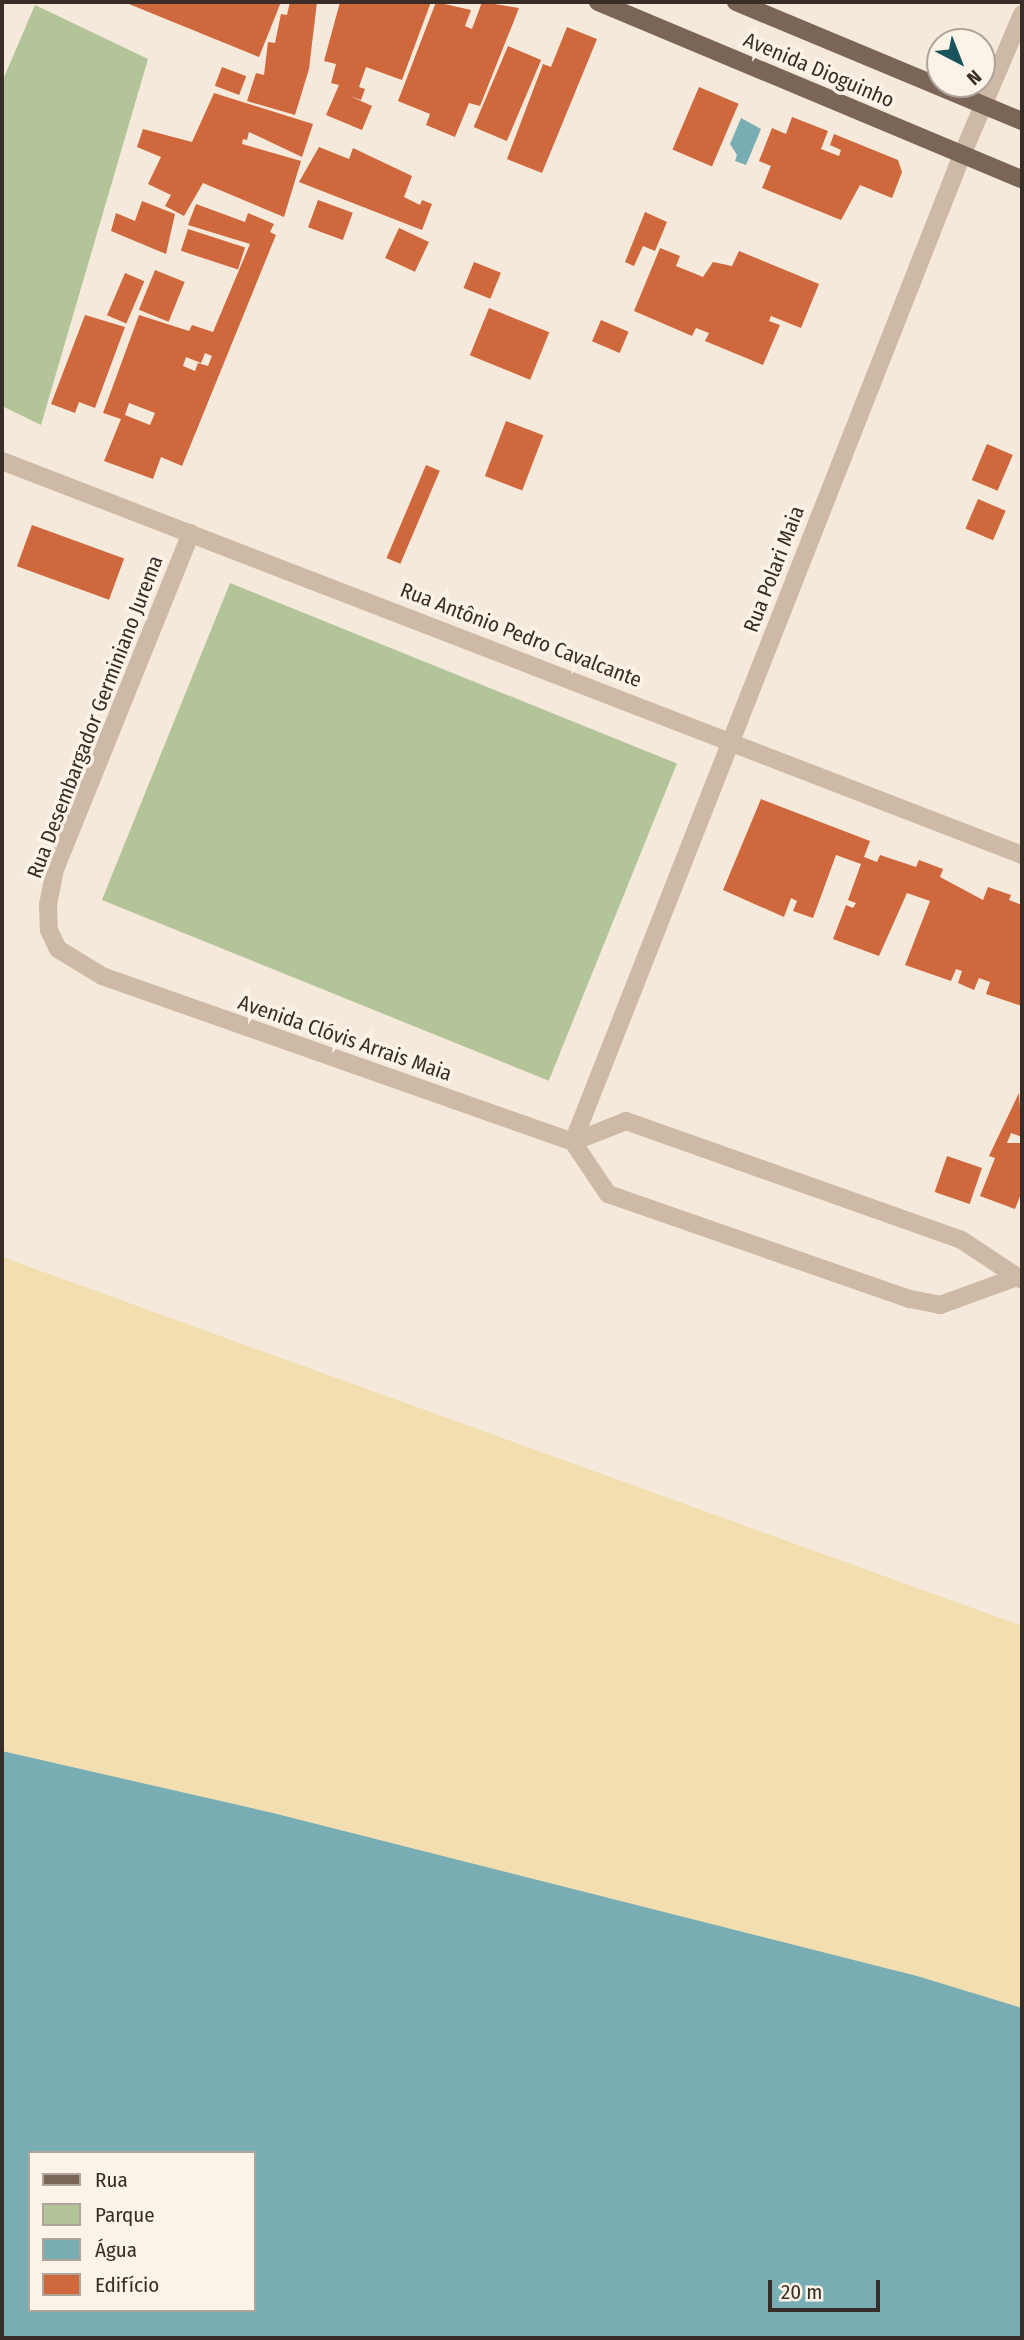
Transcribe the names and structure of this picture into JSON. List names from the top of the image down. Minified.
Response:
{"streets":{"main road":["Avenida Dioguinho"],"street":["Rua Polari Maia","Rua Antônio Pedro Cavalcante","Rua Desembargador Germiniano Jurema","Avenida Clóvis Arrais Maia"]},"crossings":[["Avenida Dioguinho","Rua Polari Maia"],["Rua Polari Maia","Rua Antônio Pedro Cavalcante"],["Rua Polari Maia","Avenida Clóvis Arrais Maia"],["Rua Antônio Pedro Cavalcante","Rua Desembargador Germiniano Jurema"],["Rua Desembargador Germiniano Jurema","Avenida Clóvis Arrais Maia"]],"legend":["Rua","Parque","Água","Edifício"],"scale_bar":"20 m","north":"bottom right"}
